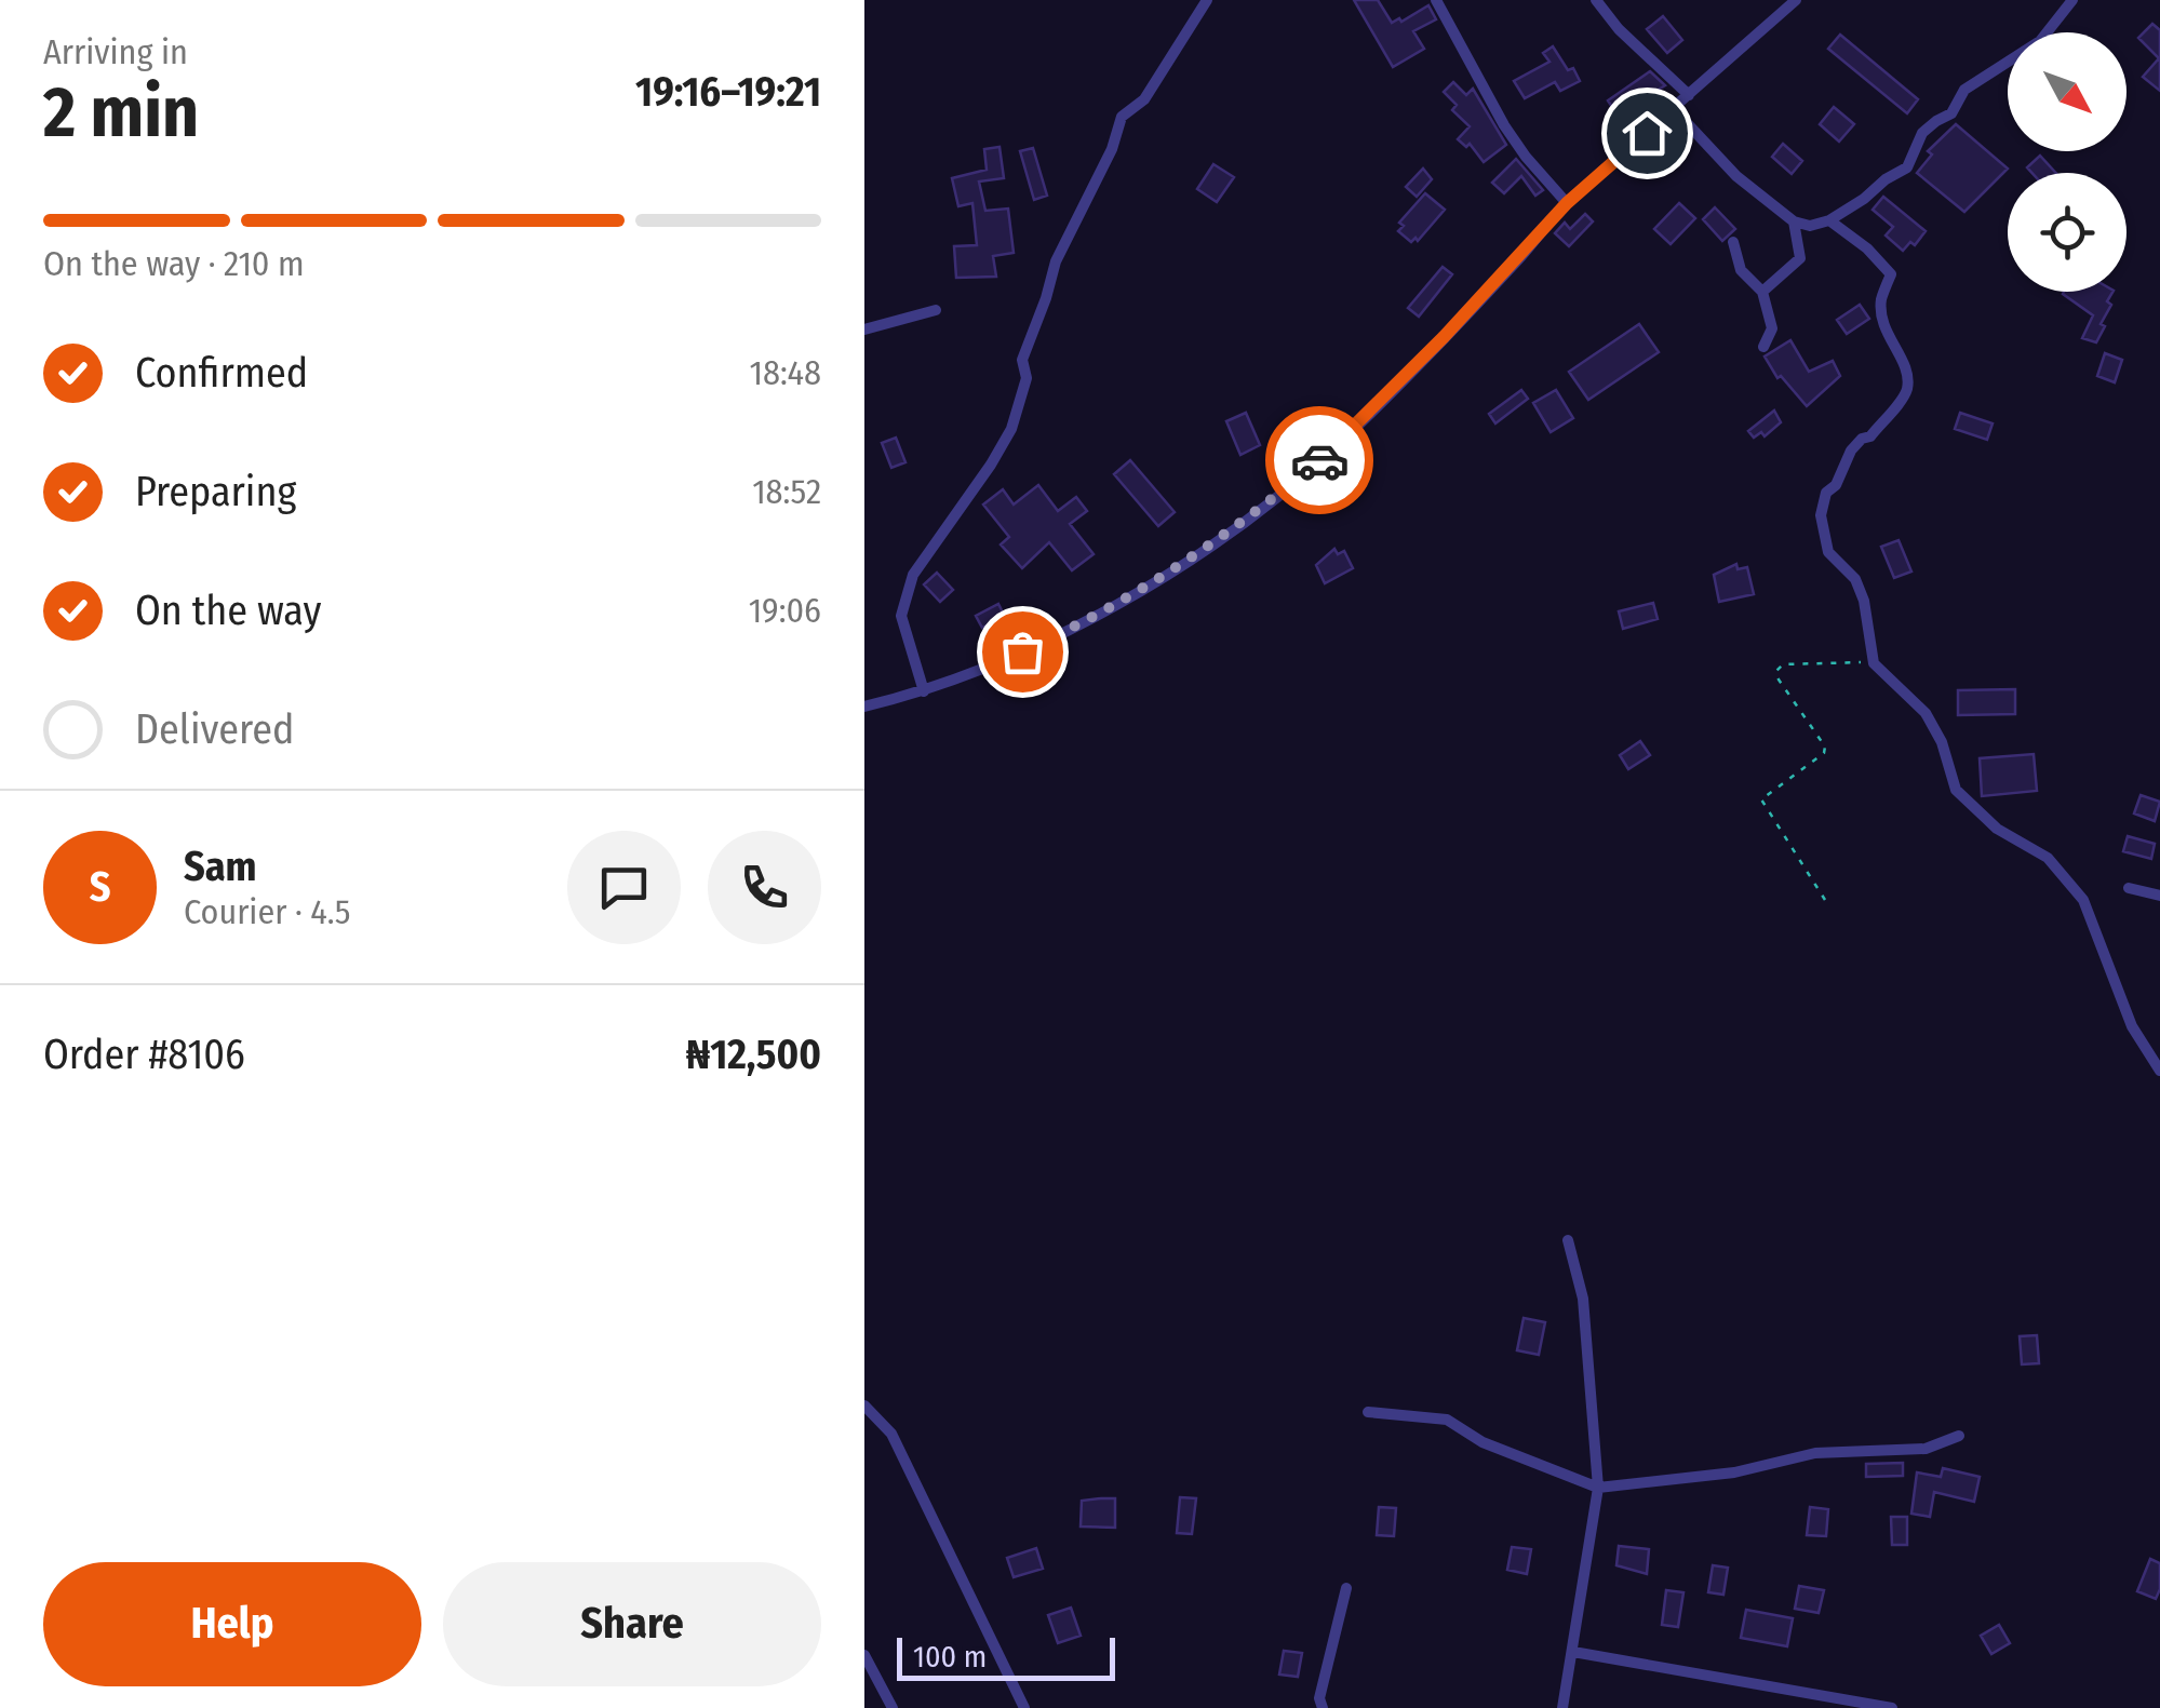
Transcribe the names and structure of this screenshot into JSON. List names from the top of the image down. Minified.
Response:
{"scale_bar":"100 m","north":"bottom right","page":{"heading":["2 min","Arriving in","19:16–19:21"],"panel":["Sam","Courier · 4.5","Order #8106","₦12,500"],"bar":"On the way · 210 m","list":[["Confirmed","18:48"],["Preparing","18:52"],["On the way","19:06"],"Delivered"],"round":"S","buttons":["Help","Share"],"scale":"100 m"}}
